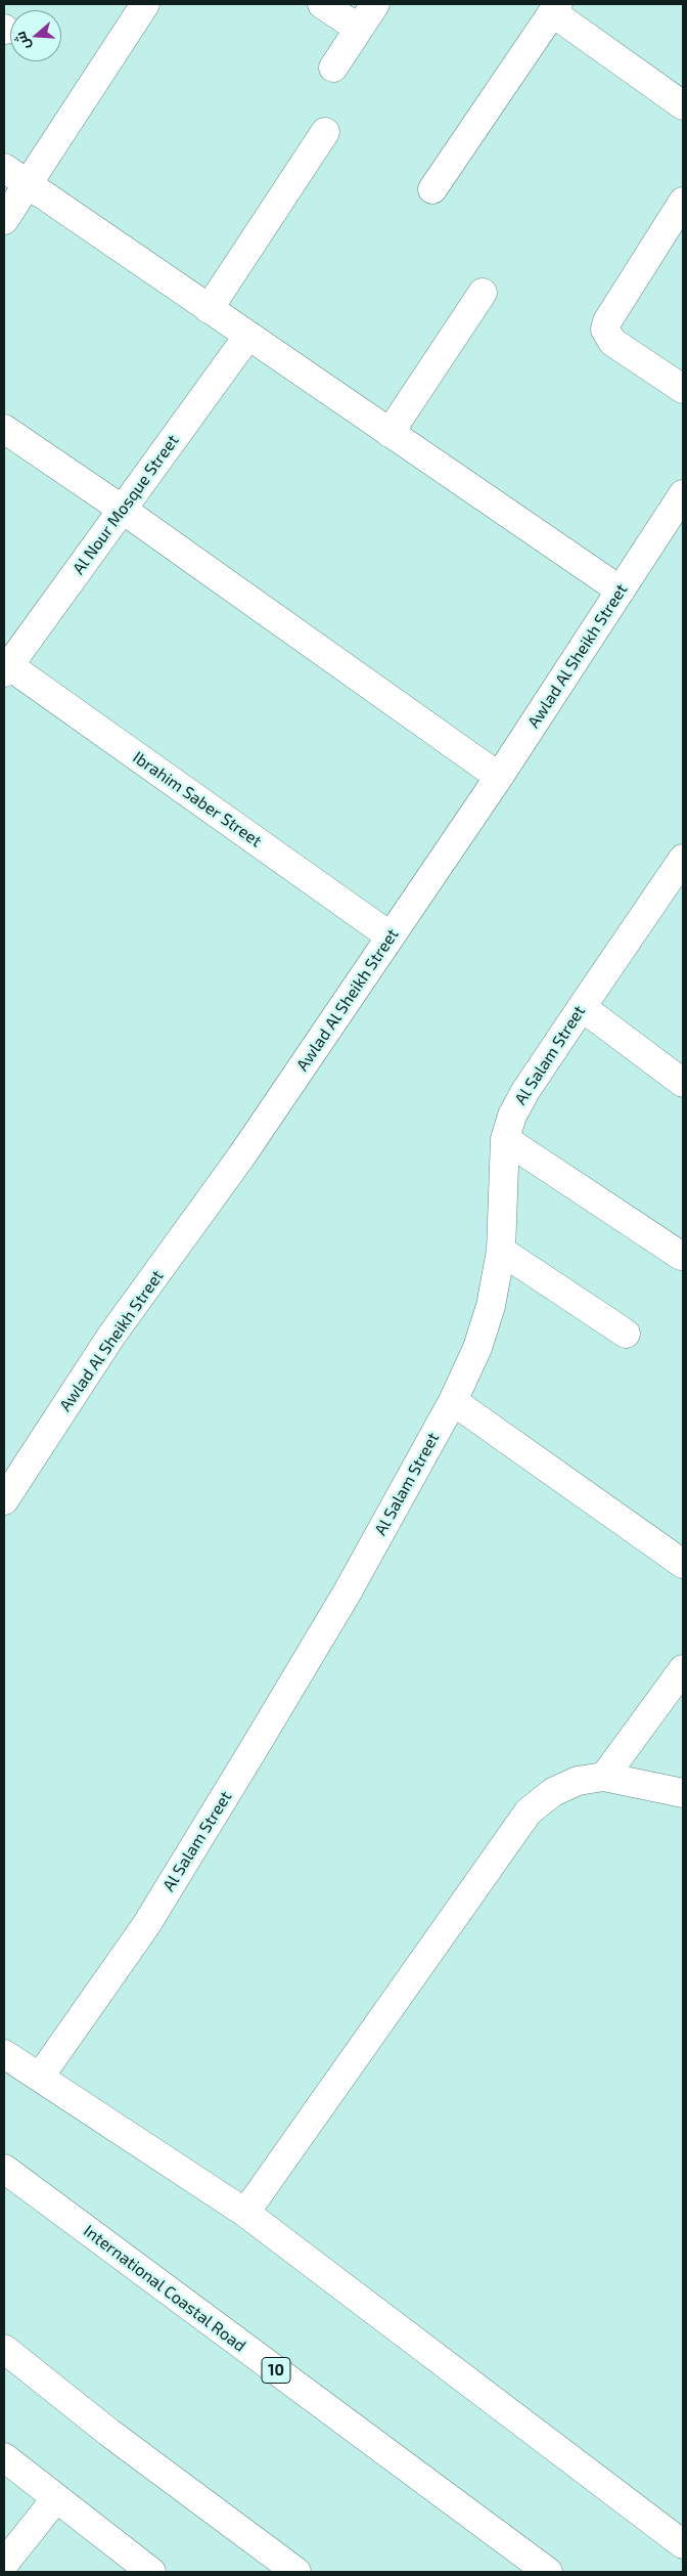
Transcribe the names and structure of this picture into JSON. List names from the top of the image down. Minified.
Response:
{"streets":{"main road":["Al Nour Mosque Street","Awlad Al Sheikh Street","Ibrahim Saber Street","Al Salam Street","International Coastal Road","10"]},"crossings":[["Al Nour Mosque Street","Ibrahim Saber Street"],["Awlad Al Sheikh Street","Ibrahim Saber Street"]],"north":"left"}
